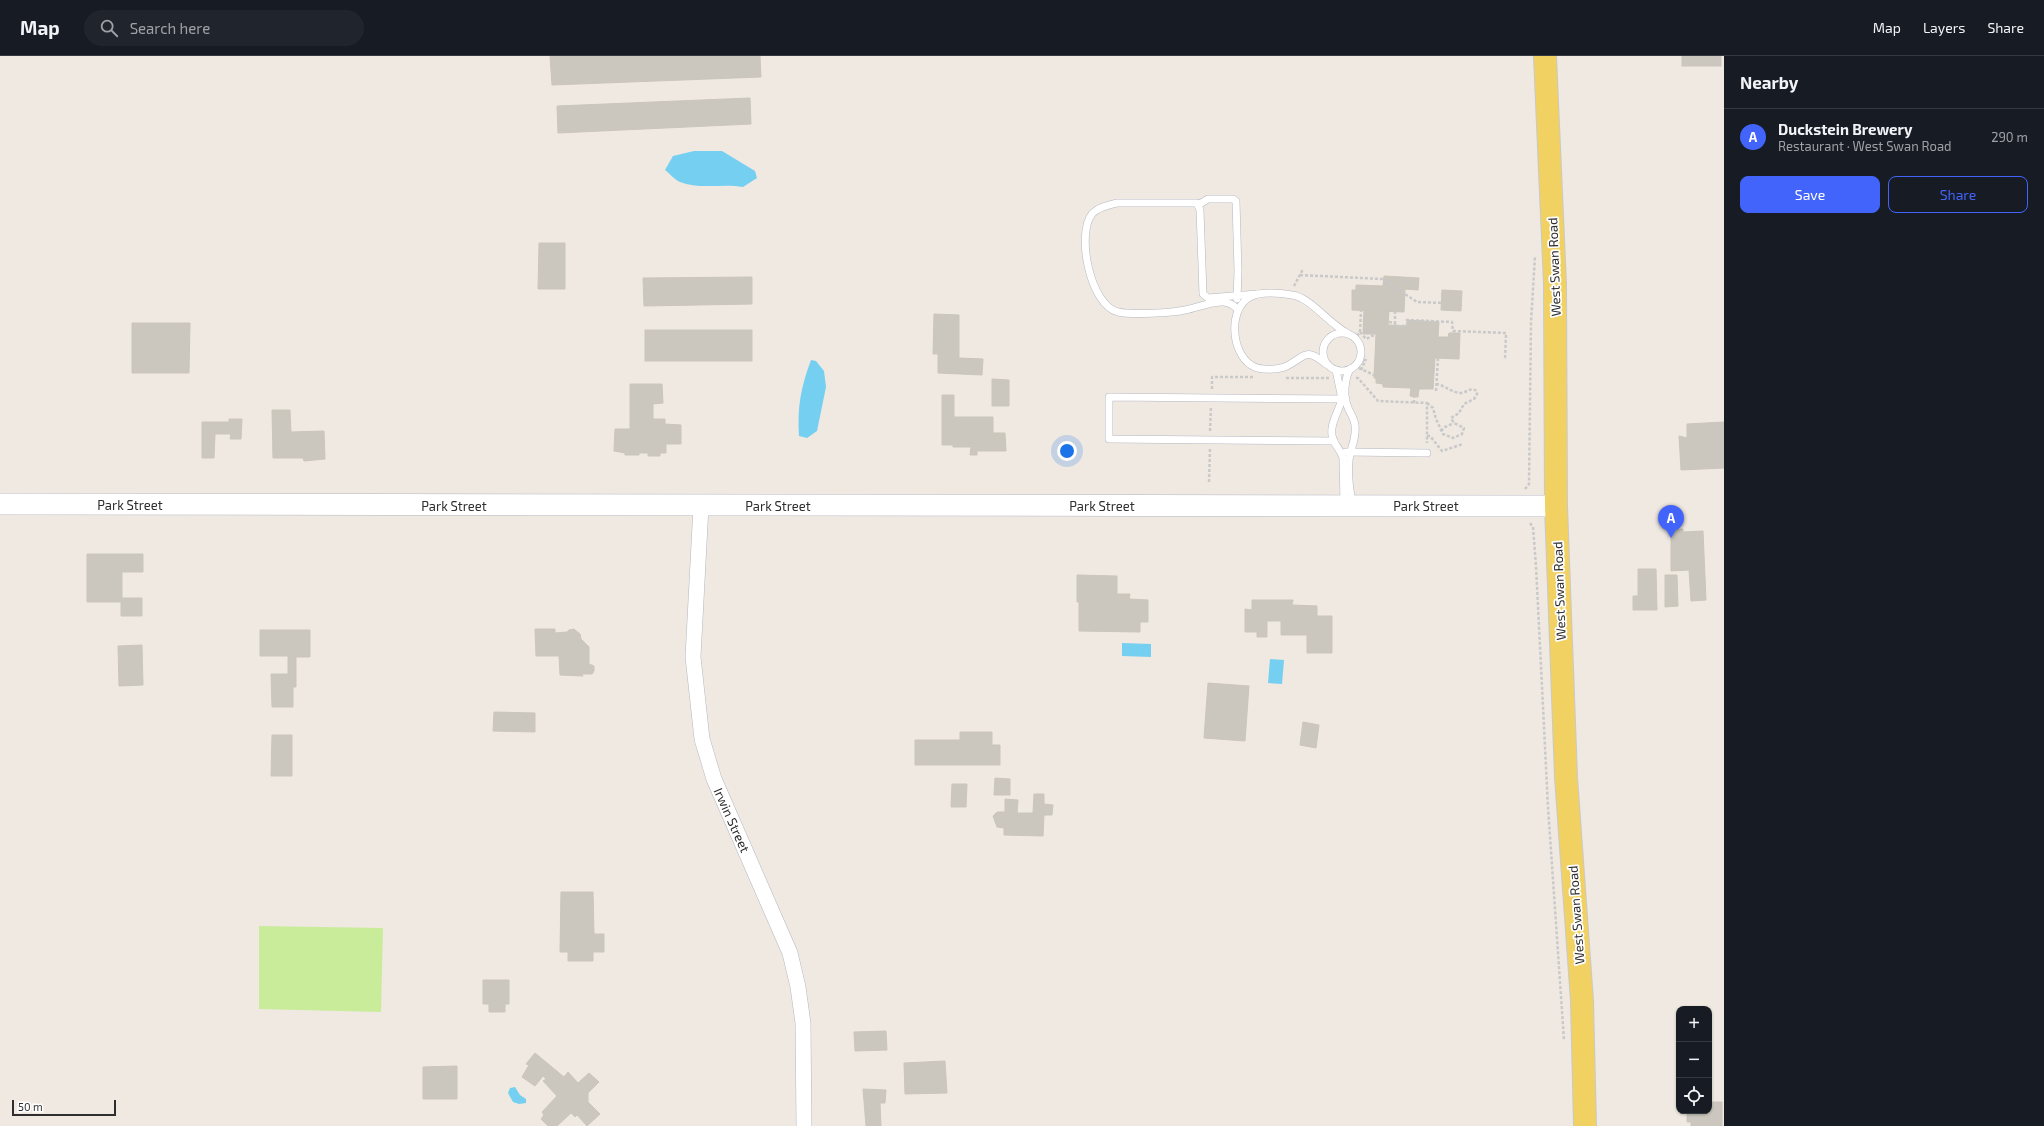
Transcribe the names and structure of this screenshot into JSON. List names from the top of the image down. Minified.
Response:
{"streets":{"main road":["West Swan Road"],"street":["Park Street","Irwin Street"]},"crossings":[["West Swan Road","Park Street"],["Park Street","Irwin Street"]],"scale_bar":"50 m","page":{"header":"Map","search":"Search here","nav":["Map","Layers","Share"],"heading":"Nearby","list":[{"mark":"A","name":"Duckstein Brewery","note":"Restaurant · West Swan Road","value":"290 m"}],"buttons":["Save","Share"],"pins":"A","map_buttons":["+","−"],"scale":"50 m"}}
